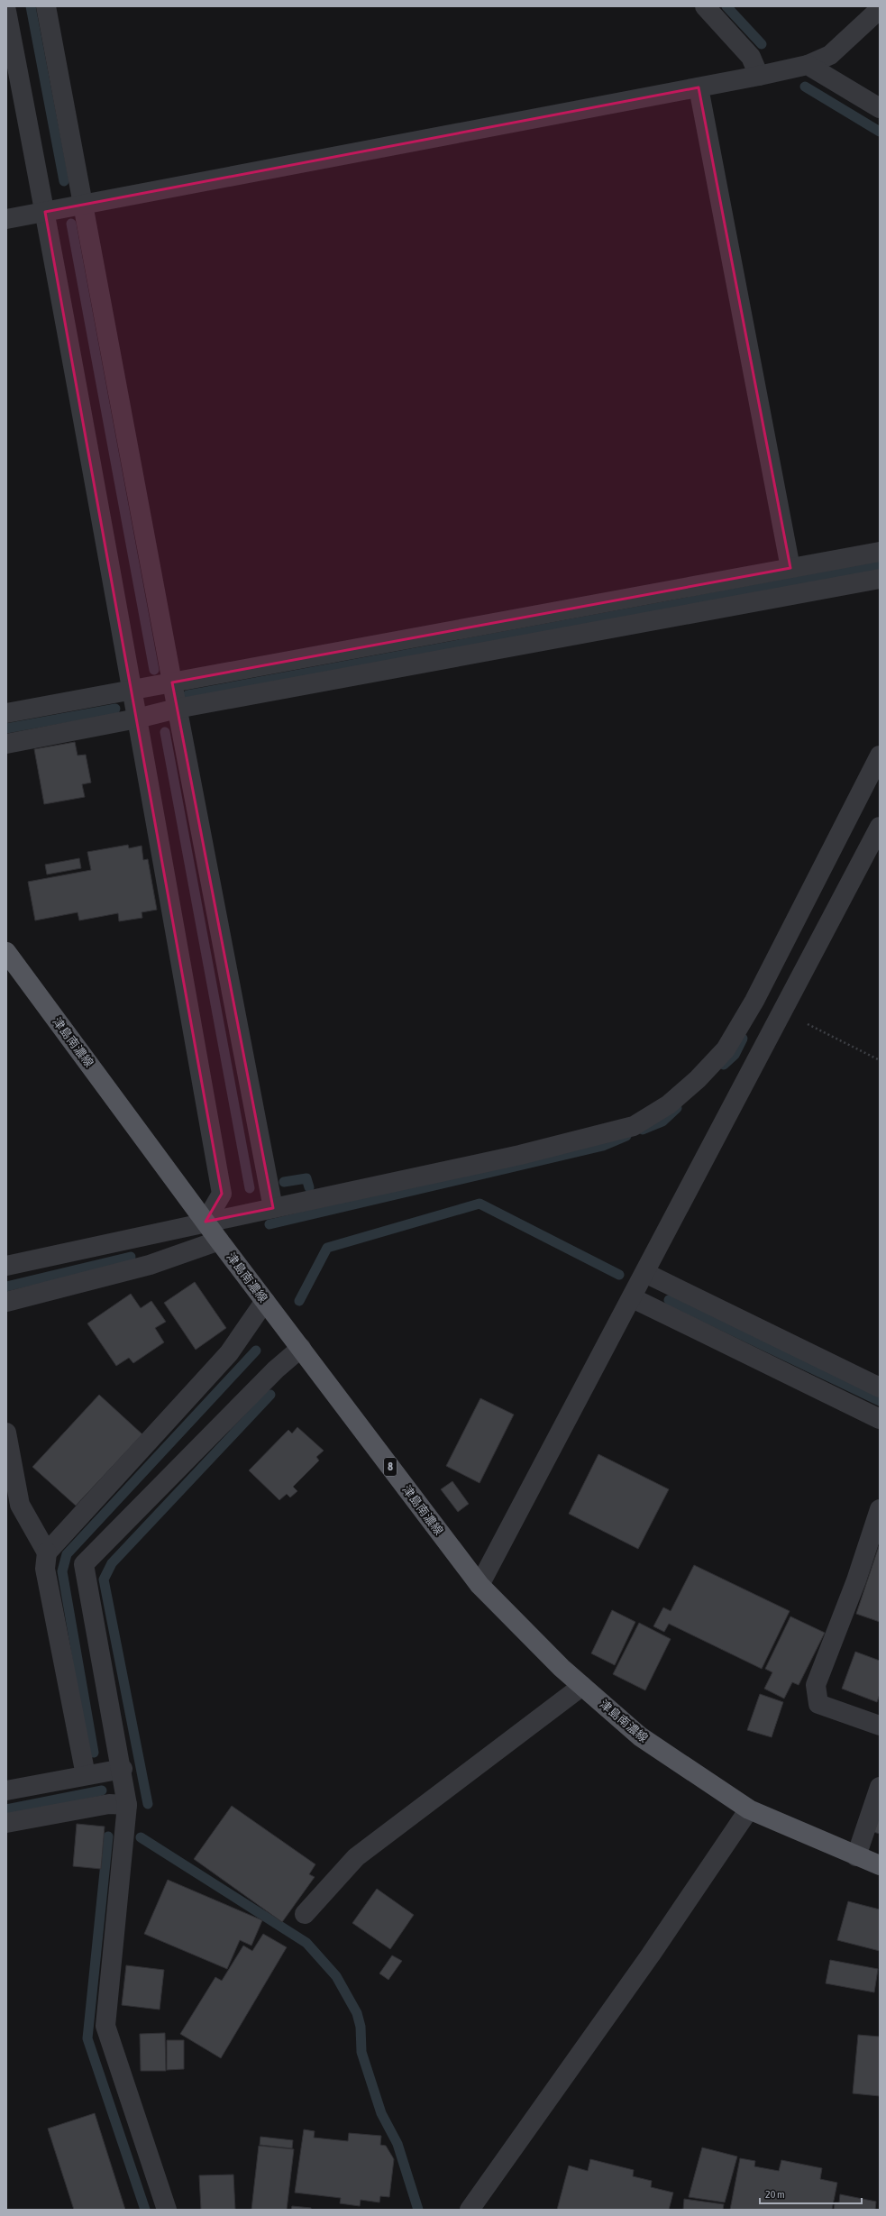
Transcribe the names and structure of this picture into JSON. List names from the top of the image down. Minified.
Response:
{"streets":{"main road":["津島南濃線","8"]},"scale_bar":"20 m"}
